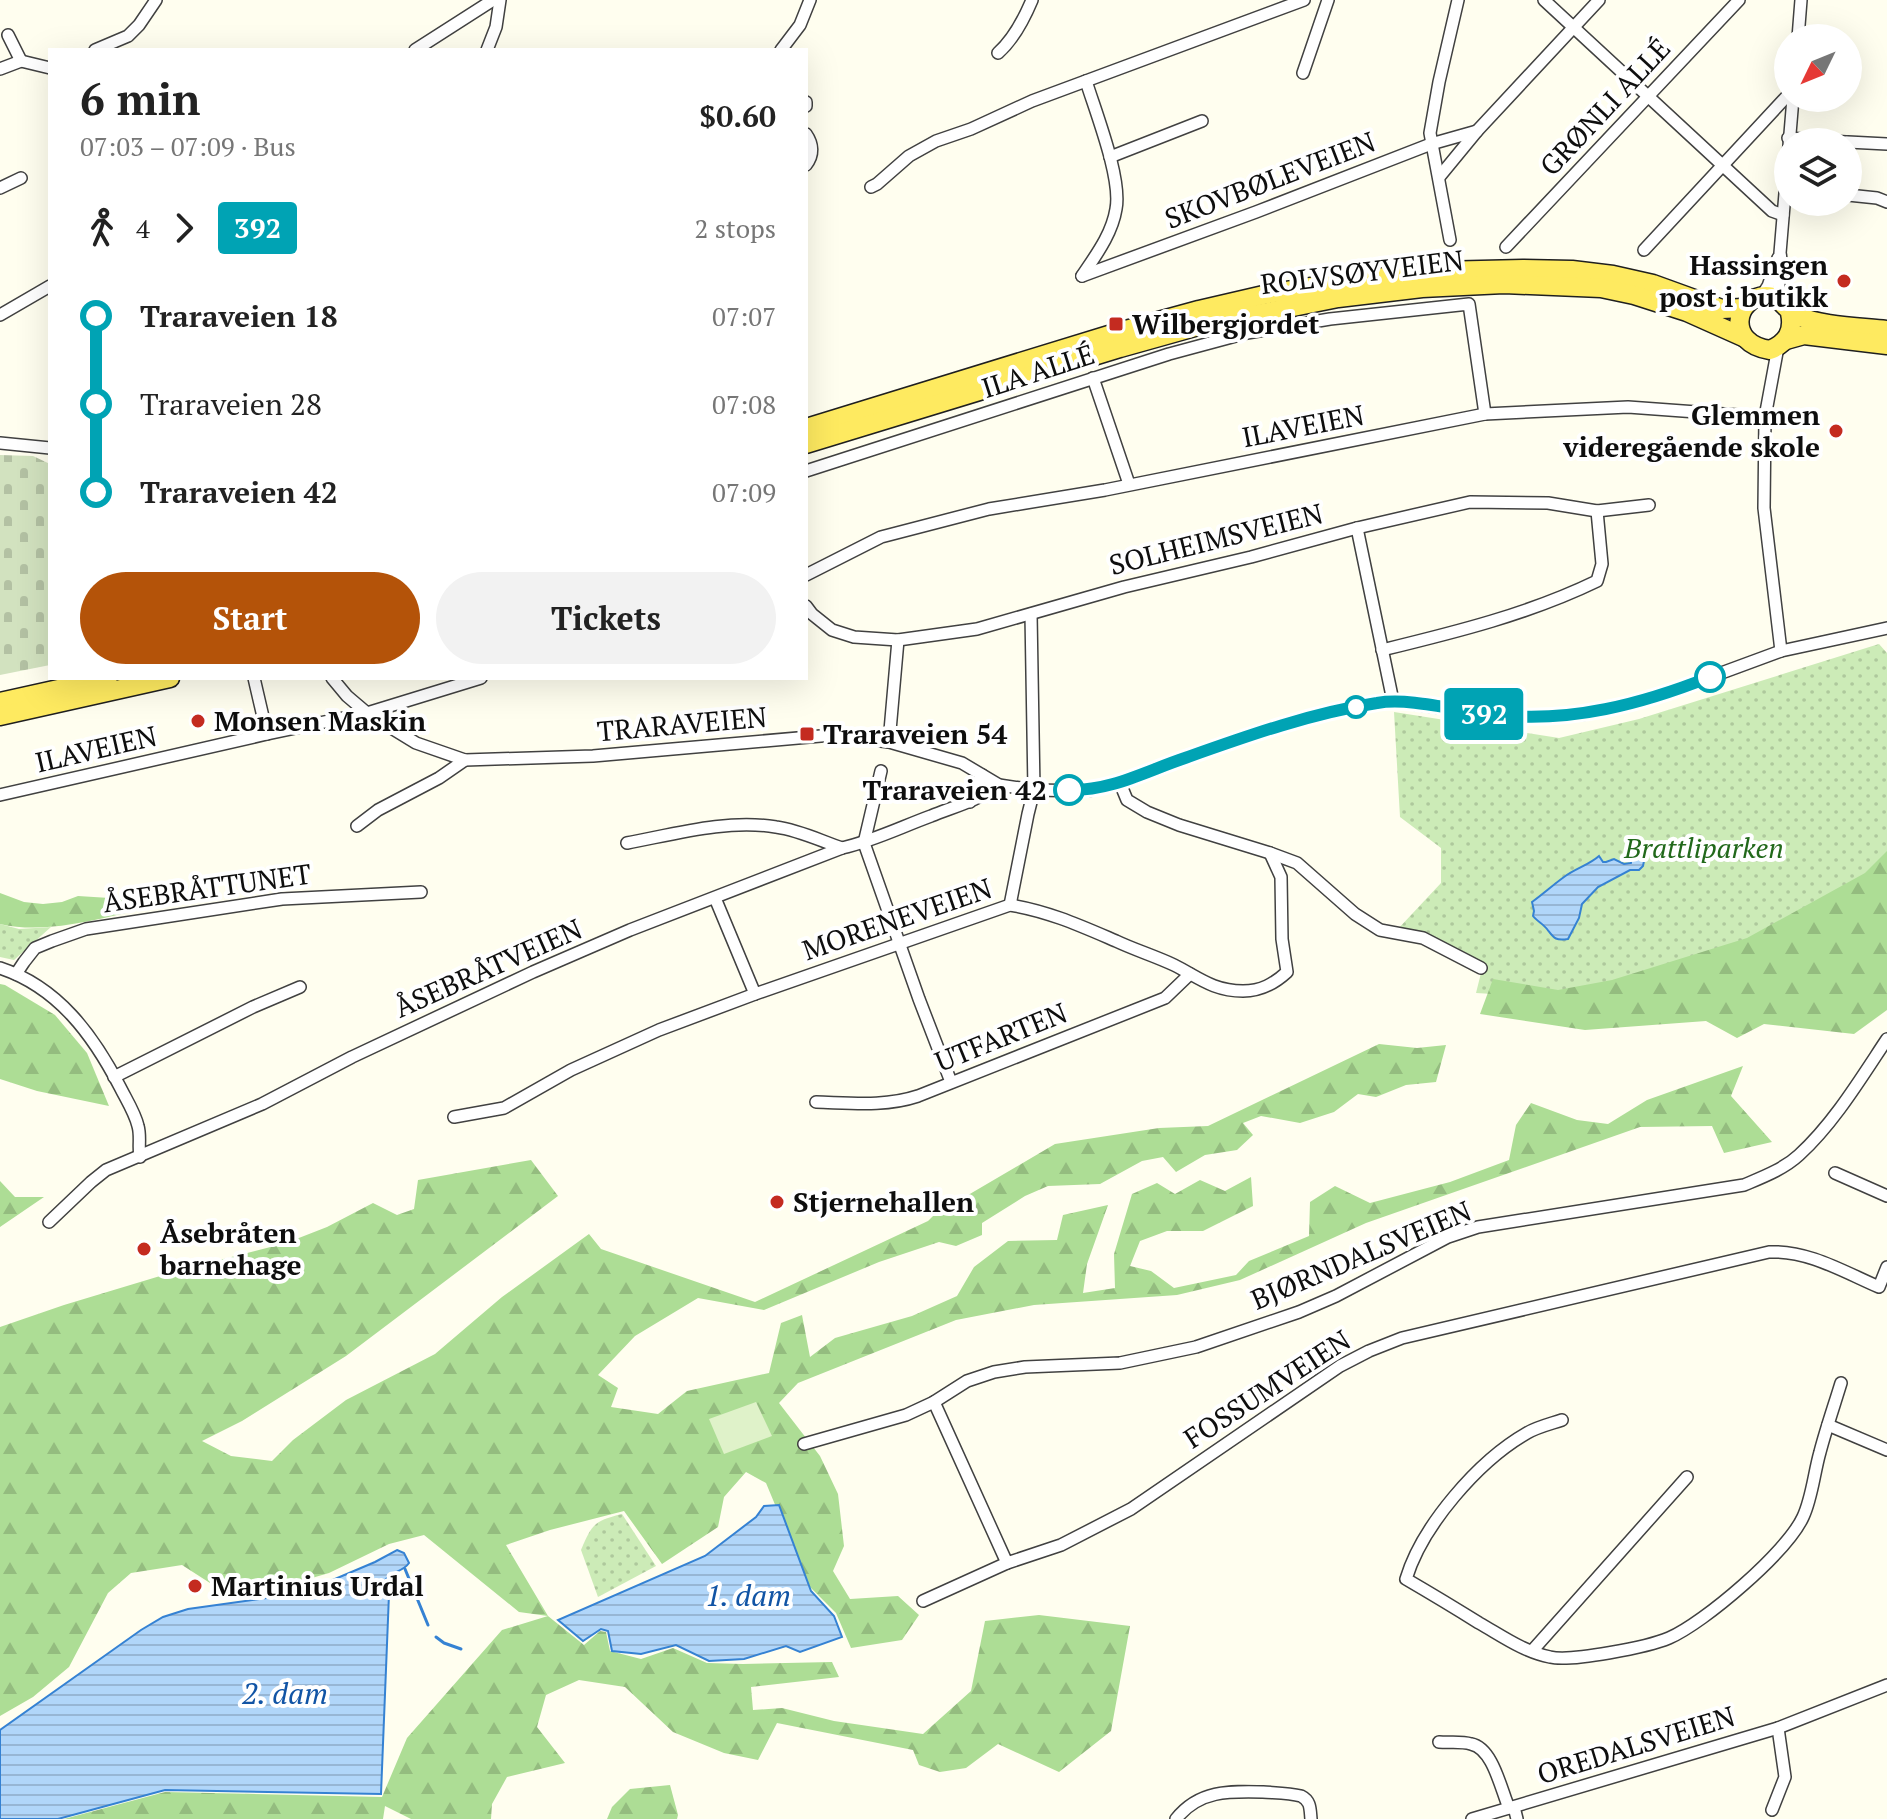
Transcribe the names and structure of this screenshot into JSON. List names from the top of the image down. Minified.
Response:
{"streets":{"main road":["ROLVSØYVEIEN"],"street":["GRØNLI ALLÉ","SKOVBØLEVEIEN","ILA ALLÉ","ILAVEIEN","SOLHEIMSVEIEN","TRARAVEIEN","ÅSEBRÅTTUNET","MORENEVEIEN","ÅSEBRÅTVEIEN","UTFARTEN","BJØRNDALSVEIEN","FOSSUMVEIEN","OREDALSVEIEN"]},"crossings":[["ILA ALLÉ","ILAVEIEN"],["ILAVEIEN","TRARAVEIEN"],["TRARAVEIEN","ÅSEBRÅTVEIEN"],["MORENEVEIEN","UTFARTEN"]],"water":["1. dam","2. dam"],"parks":["Brattliparken"],"places":{"other":["Hassingen post i butikk","Glemmen videregående skole","Monsen Maskin","Traraveien 42","Stjernehallen","Åsebråten barnehage","Martinius Urdal"],"transit":["Wilbergjordet","Traraveien 54"]},"lines":["bus line 392"],"north":"bottom left","page":{"on_map":"392","heading":["6 min","07:03 – 07:09 · Bus","$0.60"],"legs":["4","392","2 stops"],"list":[{"name":"Traraveien 18","value":"07:07"},{"name":"Traraveien 28","value":"07:08"},{"name":"Traraveien 42","value":"07:09"}],"buttons":["Start","Tickets"]}}
